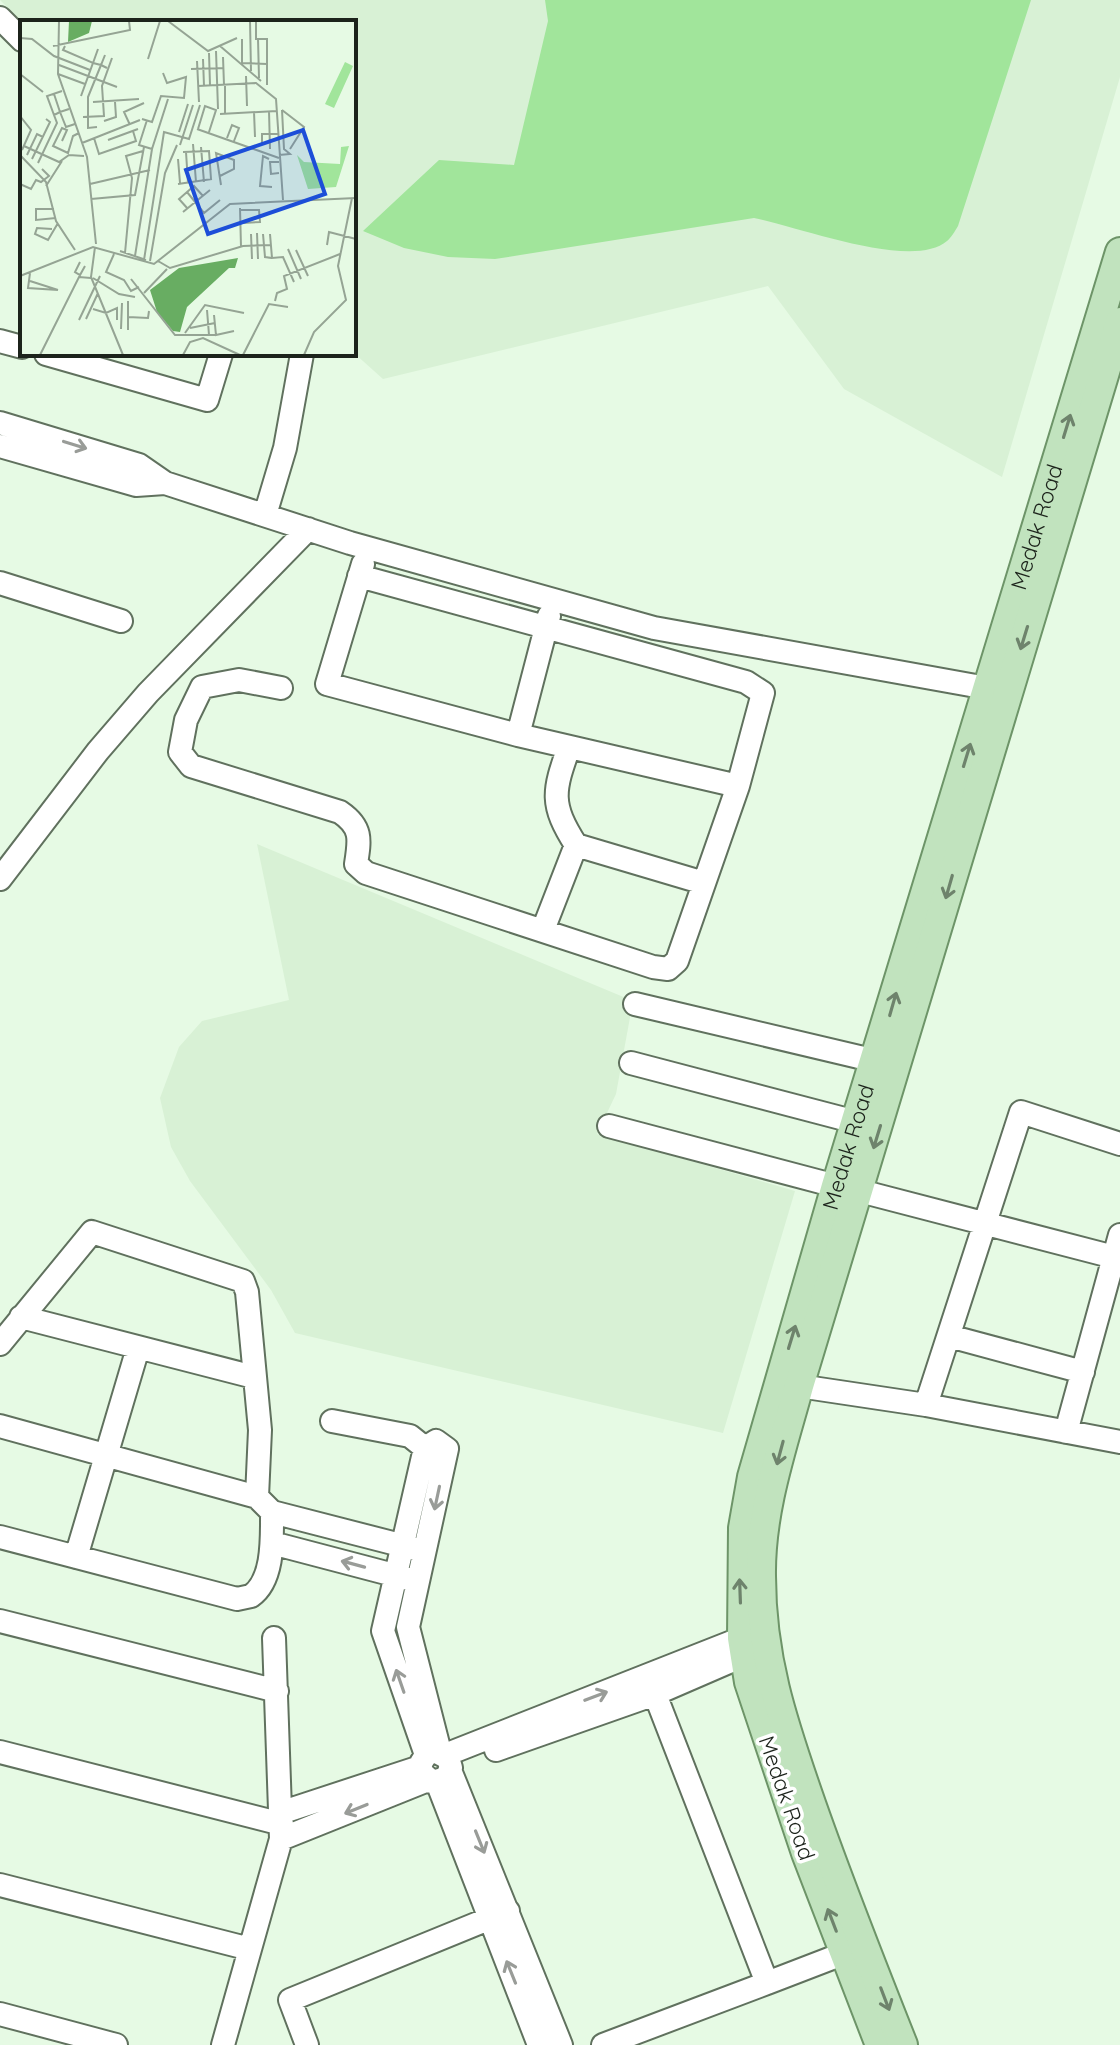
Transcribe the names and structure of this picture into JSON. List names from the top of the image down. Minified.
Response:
{"streets":{"main road":["Medak Road"]}}
